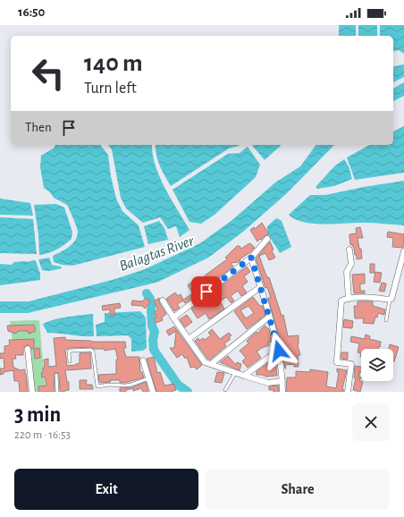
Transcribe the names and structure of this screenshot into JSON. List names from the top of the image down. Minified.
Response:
{"water":["Balagtas River"],"page":{"status":"16:50","turn":["140 m","Turn left"],"then":"Then","heading":["3 min","220 m · 16:53"],"buttons":["Exit","Share"]}}
